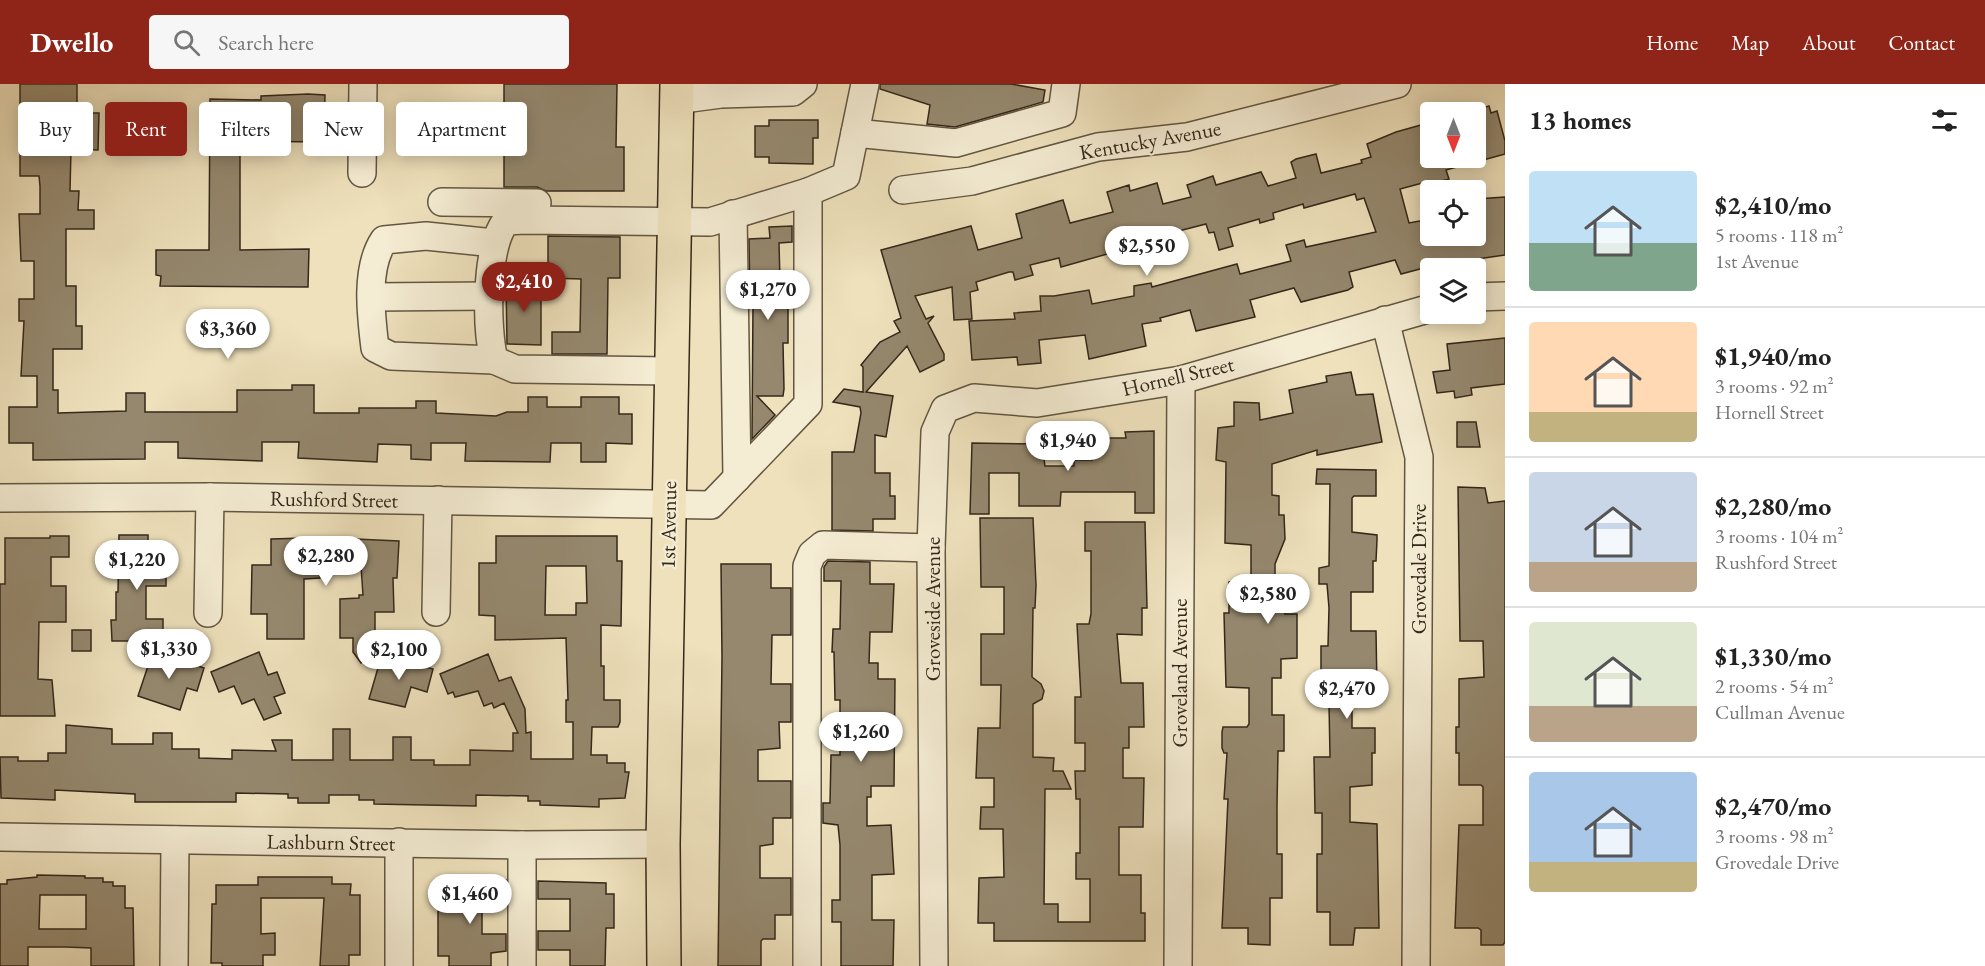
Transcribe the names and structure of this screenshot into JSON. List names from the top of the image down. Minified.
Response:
{"streets":{"main road":["1st Avenue"],"street":["Kentucky Avenue","Hornell Street","Rushford Street","Grovedale Drive","Groveside Avenue","Groveland Avenue","Lashburn Street"]},"crossings":[["Hornell Street","Grovedale Drive"],["Hornell Street","Groveside Avenue"],["Hornell Street","Groveland Avenue"],["Rushford Street","1st Avenue"],["1st Avenue","Lashburn Street"]],"north":"bottom","page":{"header":"Dwello","search":"Search here","nav":["Home","Map","About","Contact"],"heading":"13 homes","chip":["Buy","Rent","Filters","New","Apartment"],"list":[{"name":"$2,410/mo","note":"5 rooms · 118 m² · 1st Avenue"},{"name":"$1,940/mo","note":"3 rooms · 92 m² · Hornell Street"},{"name":"$2,280/mo","note":"3 rooms · 104 m² · Rushford Street"},{"name":"$1,330/mo","note":"2 rooms · 54 m² · Cullman Avenue"},{"name":"$2,470/mo","note":"3 rooms · 98 m² · Grovedale Drive"}],"price":["$2,550","$2,410","$1,270","$3,360","$1,940","$2,280","$1,220","$2,580","$1,330","$2,100","$2,470","$1,260","$1,460"]}}
